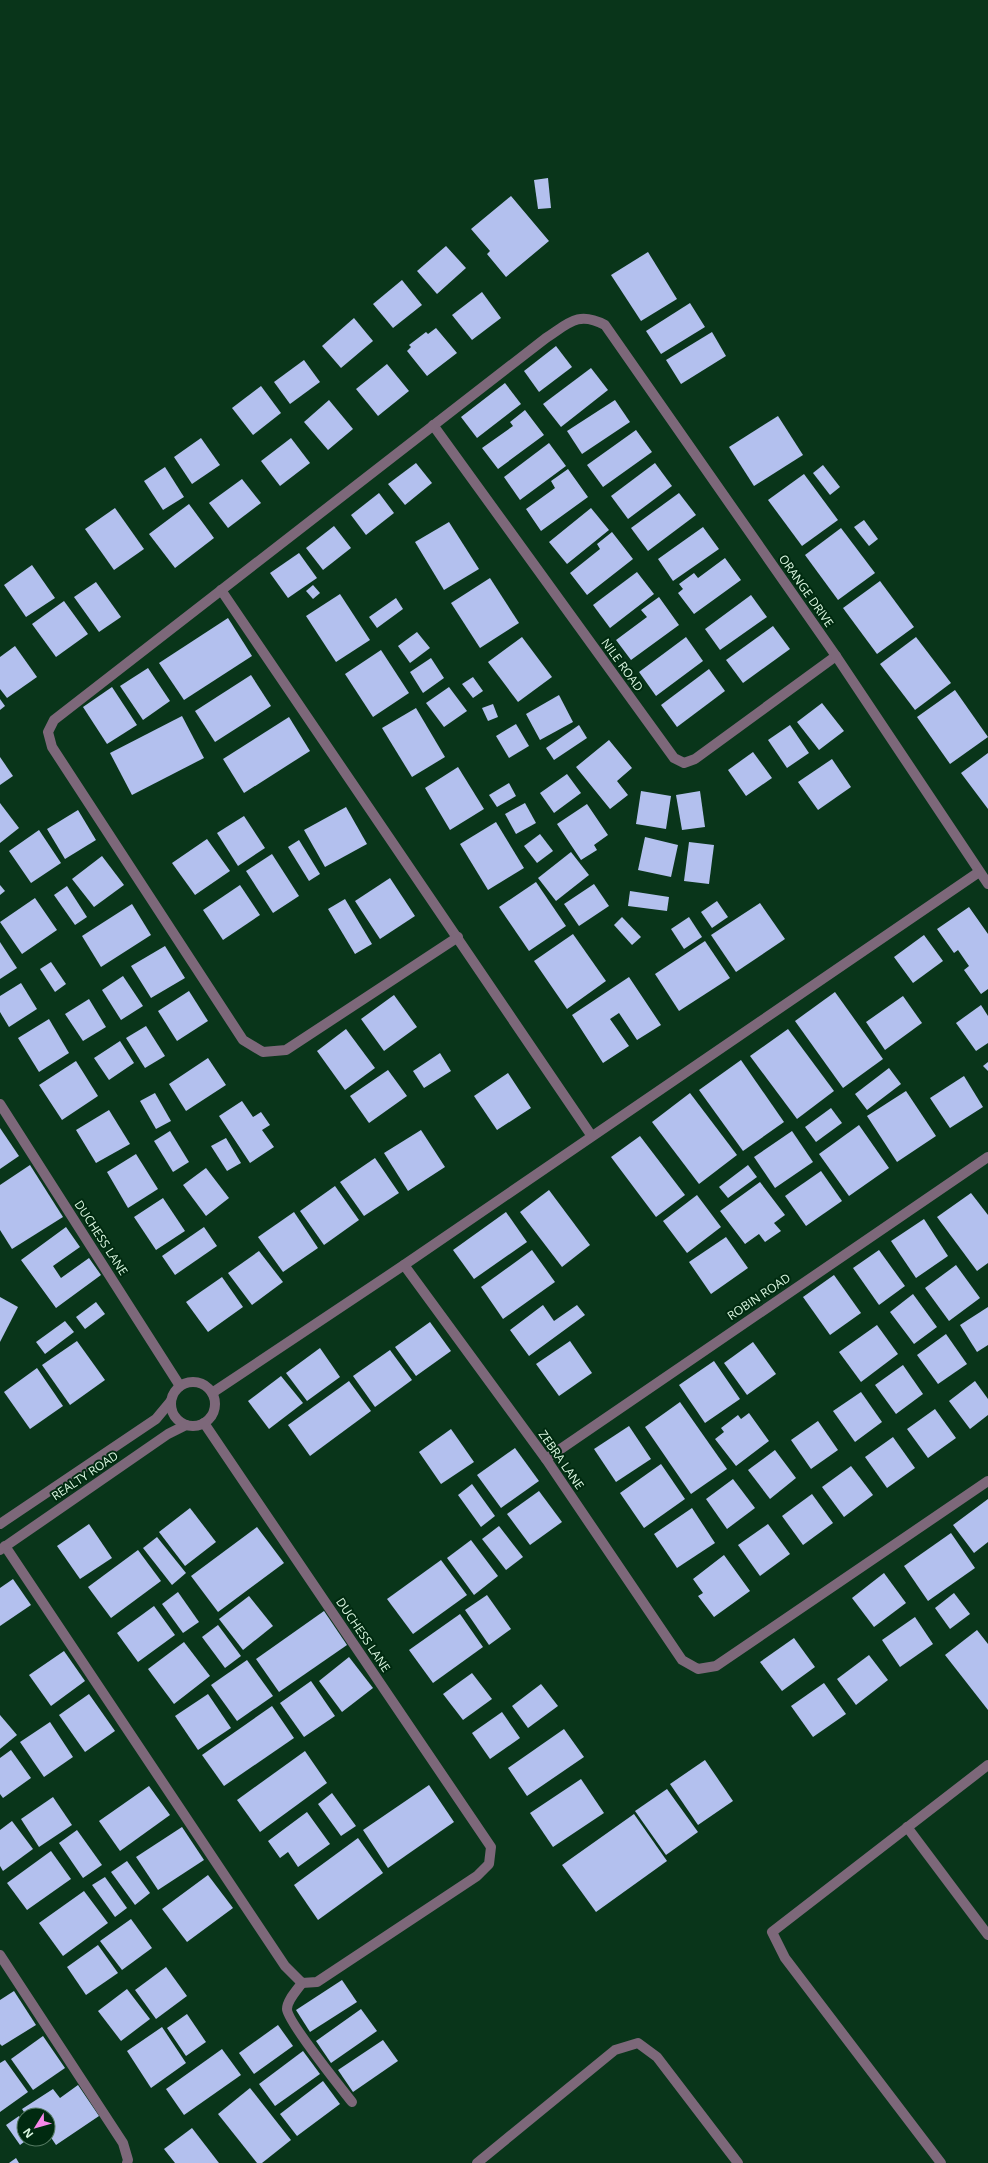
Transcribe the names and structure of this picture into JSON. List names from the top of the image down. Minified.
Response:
{"streets":{"street":["ORANGE DRIVE","NILE ROAD","DUCHESS LANE","ROBIN ROAD","ZEBRA LANE","REALTY ROAD"]},"crossings":[["ORANGE DRIVE","NILE ROAD"],["DUCHESS LANE","REALTY ROAD"],["ROBIN ROAD","ZEBRA LANE"]],"north":"bottom left"}
